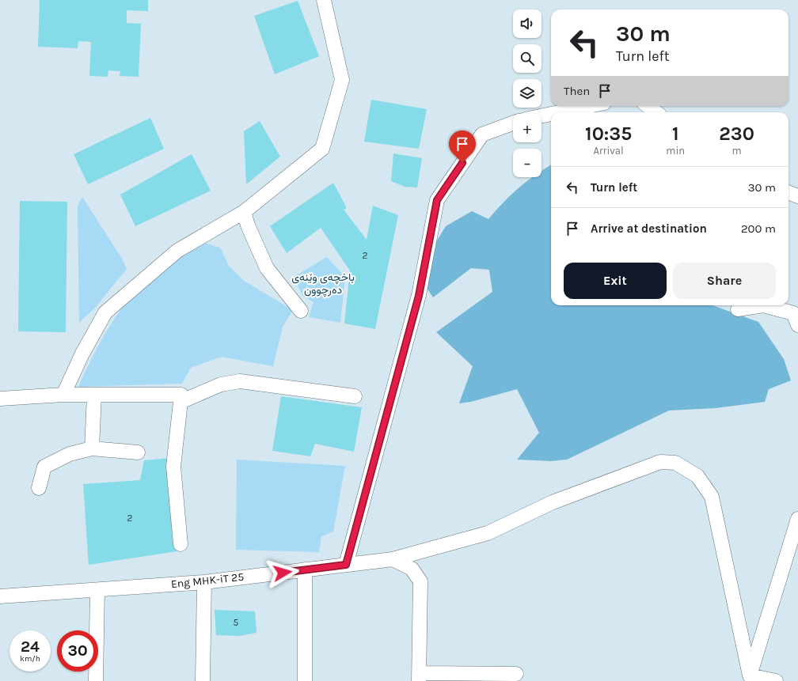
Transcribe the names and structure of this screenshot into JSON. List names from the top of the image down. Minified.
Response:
{"streets":{"street":["Eng MHK-iT 25"]},"parks":["باخچەی وێنەی دەرچوون"],"house_numbers":["2","2","5"],"page":{"map_buttons":["+","−"],"turn":["30 m","Turn left"],"then":"Then","eta":["10:35","Arrival","1","min","230","m"],"list":[{"name":"Turn left","value":"30 m"},{"name":"Arrive at destination","value":"200 m"}],"buttons":["Exit","Share"],"speed":"24 km/h","limit":"30"}}
